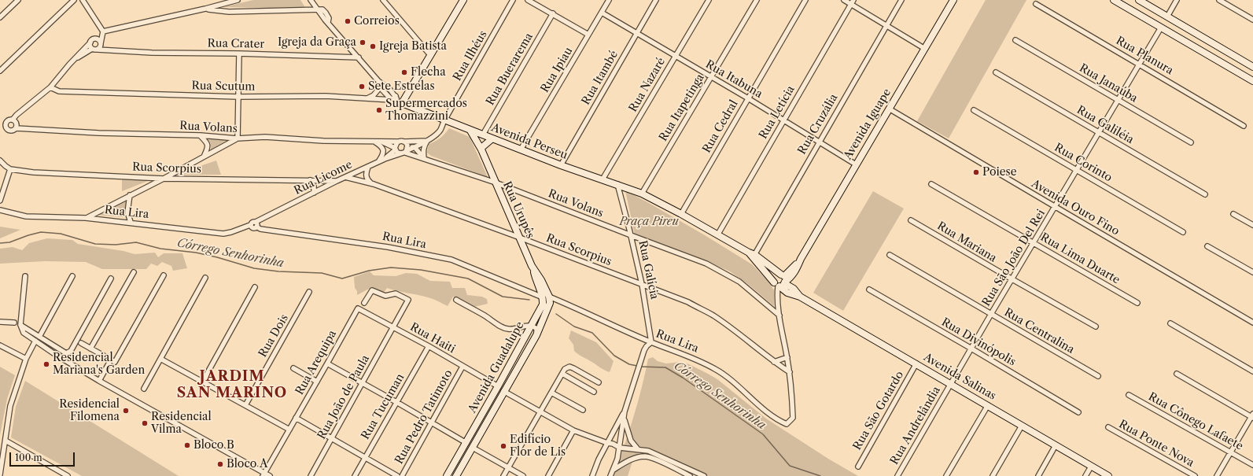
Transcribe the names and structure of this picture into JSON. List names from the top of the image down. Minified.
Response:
{"streets":{"street":["Rua Crater","Rua Ilhéus","Rua Planura","Rua Buerarema","Rua Ipiau","Rua Itambé","Rua Itabuna","Rua Janaúba","Rua Nazaré","Rua Scutum","Rua Itapetinga","Rua Letícia","Rua Cruzália","Avenida Iguape","Rua Galiléia","Rua Cedral","Rua Volans","Avenida Perseu","Rua Corinto","Rua Scorpius","Rua Licome","Avenida Ouro Fino","Rua Urupês","Rua Lira","Rua Mariana","Rua São João Del Rei","Rua Lima Duarte","Rua Galícia","Rua Centralina","Rua Dois","Rua Haiti","Rua Divinópolis","Rua Arequipa","Avenida Guadalupe","Avenida Salinas","Rua João de Paula","Rua Tucuman","Rua São Gotardo","Rua Pedro Tatimoto","Rua Cônego Lafaete","Rua Andrelândia","Rua Ponte Nova"]},"crossings":[["Rua Ilhéus","Avenida Perseu"],["Rua Ilhéus","Rua Licome"],["Rua Planura","Rua São João Del Rei"],["Rua Buerarema","Avenida Perseu"],["Rua Ipiau","Rua Itabuna"],["Rua Ipiau","Avenida Perseu"],["Rua Itambé","Rua Itabuna"],["Rua Itambé","Avenida Perseu"],["Rua Itabuna","Rua Nazaré"],["Rua Itabuna","Rua Itapetinga"],["Rua Itabuna","Rua Letícia"],["Rua Itabuna","Rua Cruzália"],["Rua Itabuna","Avenida Iguape"],["Rua Itabuna","Rua Cedral"],["Rua Janaúba","Rua São João Del Rei"],["Rua Nazaré","Avenida Perseu"],["Rua Scutum","Avenida Perseu"],["Rua Itapetinga","Avenida Perseu"],["Rua Letícia","Avenida Perseu"],["Rua Cruzália","Avenida Perseu"],["Avenida Iguape","Avenida Perseu"],["Avenida Iguape","Avenida Ouro Fino"],["Avenida Iguape","Avenida Salinas"],["Rua Galiléia","Rua São João Del Rei"],["Rua Cedral","Avenida Perseu"],["Rua Volans","Rua Licome"],["Rua Volans","Rua Urupês"],["Rua Volans","Rua Galícia"],["Avenida Perseu","Rua Urupês"],["Avenida Perseu","Rua Galícia"],["Avenida Perseu","Avenida Salinas"],["Rua Corinto","Rua São João Del Rei"],["Rua Scorpius","Rua Licome"],["Rua Scorpius","Rua Urupês"],["Rua Scorpius","Rua Lira"],["Rua Scorpius","Rua Galícia"],["Rua Licome","Rua Lira"],["Avenida Ouro Fino","Rua São João Del Rei"],["Rua Urupês","Rua Lira"],["Rua Urupês","Avenida Guadalupe"],["Rua Lira","Rua Galícia"],["Rua Lira","Avenida Guadalupe"],["Rua Mariana","Rua São João Del Rei"],["Rua São João Del Rei","Rua Lima Duarte"],["Rua São João Del Rei","Rua Centralina"],["Rua São João Del Rei","Rua Divinópolis"],["Rua São João Del Rei","Avenida Salinas"],["Rua São João Del Rei","Rua Andrelândia"],["Rua Haiti","Rua Arequipa"],["Rua Haiti","Avenida Guadalupe"],["Rua Haiti","Rua João de Paula"],["Rua Haiti","Rua Tucuman"],["Rua Haiti","Rua Pedro Tatimoto"],["Avenida Salinas","Rua São Gotardo"],["Avenida Salinas","Rua Andrelândia"]],"districts":["JARDIM SAN MARINO"],"water":["Córrego Senhorinha"],"parks":["Praça Pireu"],"places":["Correios","Igreja da Graça","Igreja Batista","Flecha","Sete Estrelas","Supermercados Thomazzini","Poiese","Residencial Mariana's Garden","Residencial Filomena","Residencial Vilma","Bloco B","Edifício Flor de Lis","Bloco A"],"scale_bar":"100 m"}
